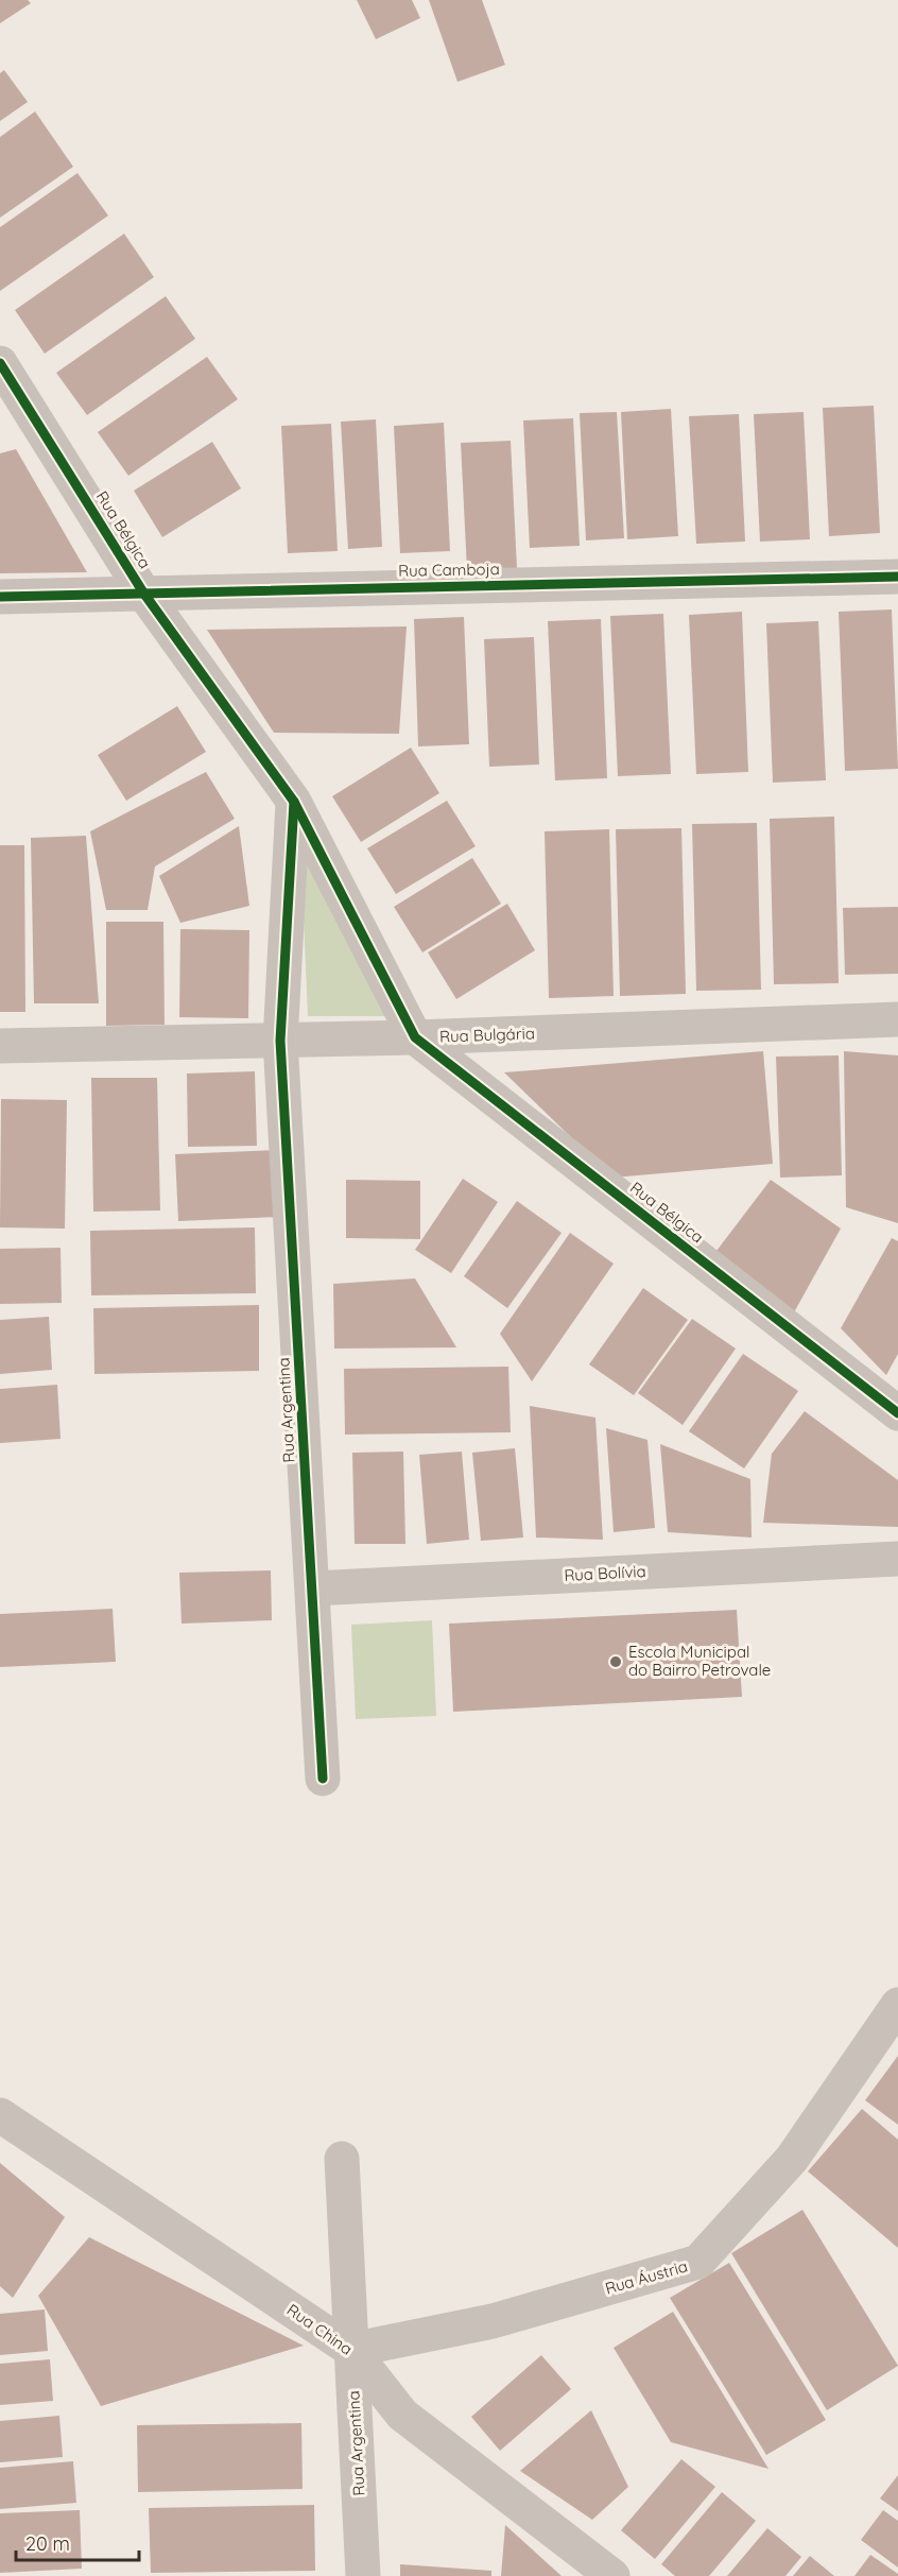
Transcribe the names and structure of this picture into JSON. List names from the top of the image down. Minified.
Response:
{"streets":{"street":["Rua Bélgica","Rua Camboja","Rua Bulgária","Rua Argentina","Rua Bolívia","Rua Áustria","Rua China"]},"crossings":[["Rua Bélgica","Rua Camboja"],["Rua Bélgica","Rua Bulgária"],["Rua Bélgica","Rua Argentina"],["Rua Bulgária","Rua Argentina"],["Rua Argentina","Rua Bolívia"],["Rua Argentina","Rua Áustria"],["Rua Argentina","Rua China"],["Rua Áustria","Rua China"]],"places":["Escola Municipal do Bairro Petrovale"],"scale_bar":"20 m"}
